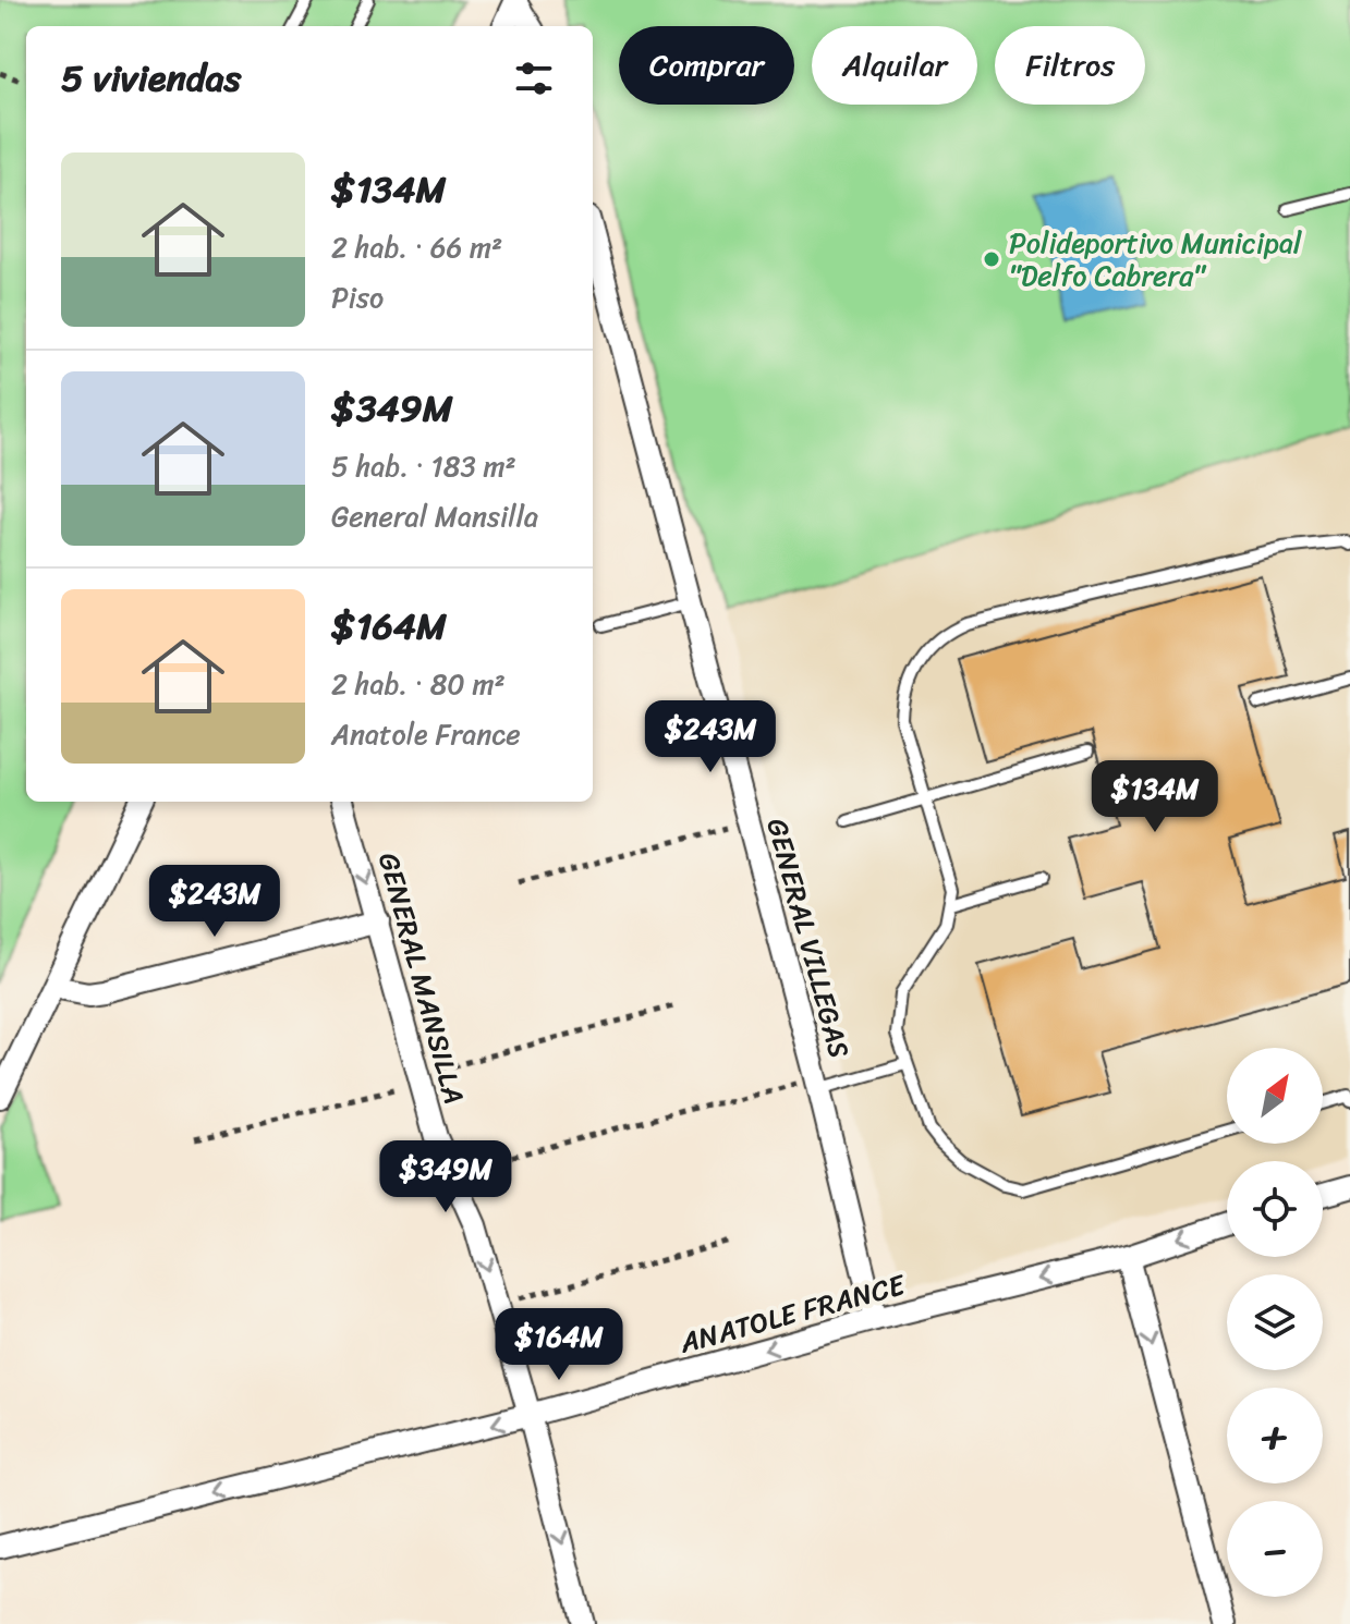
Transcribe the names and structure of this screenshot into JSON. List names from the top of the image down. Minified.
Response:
{"streets":{"street":["GENERAL VILLEGAS","GENERAL MANSILLA","ANATOLE FRANCE"]},"crossings":[["GENERAL VILLEGAS","ANATOLE FRANCE"],["GENERAL MANSILLA","ANATOLE FRANCE"]],"one_way":["GENERAL MANSILLA","ANATOLE FRANCE"],"places":["Polideportivo Municipal \"Delfo Cabrera\""],"north":"top right","page":{"chip":["Comprar","Alquilar","Filtros"],"heading":"5 viviendas","list":[{"name":"$134M","note":"2 hab. · 66 m² · Piso"},{"name":"$349M","note":"5 hab. · 183 m² · General Mansilla"},{"name":"$164M","note":"2 hab. · 80 m² · Anatole France"}],"price":["$243M","$134M","$243M","$349M","$164M"],"map_buttons":["+","−"]}}
